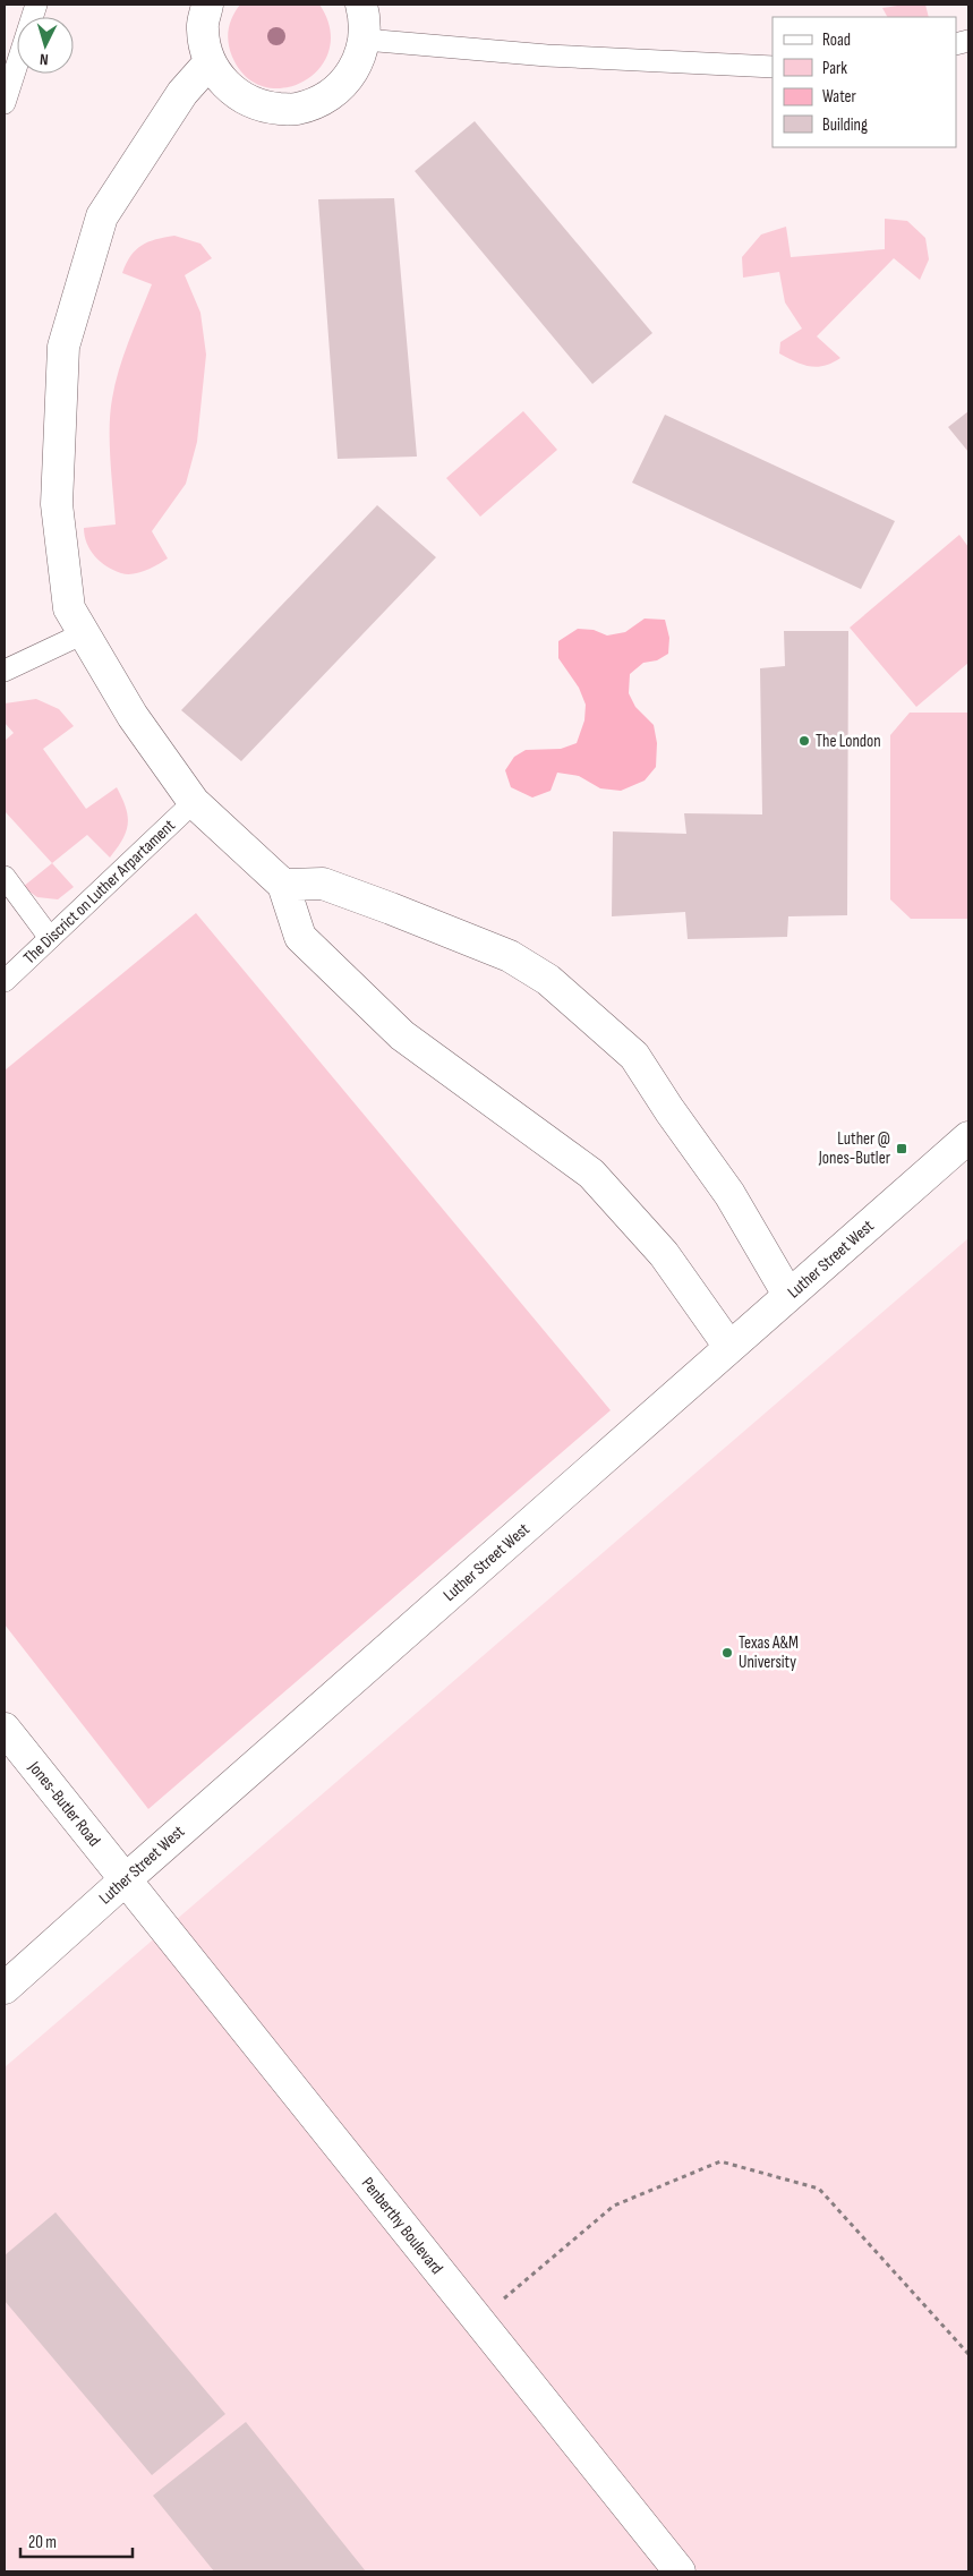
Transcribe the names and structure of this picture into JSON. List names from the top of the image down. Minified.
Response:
{"streets":{"street":["Luther Street West","Jones-Butler Road","Penberthy Boulevard"],"lane":["The Discrict on Luther Arpartament"]},"crossings":[["Luther Street West","Jones-Butler Road"],["Luther Street West","Penberthy Boulevard"],["Jones-Butler Road","Penberthy Boulevard"]],"places":{"other":["The London","Texas A&M University"],"transit":["Luther @ Jones-Butler"]},"legend":["Road","Park","Water","Building"],"scale_bar":"20 m","north":"bottom"}
